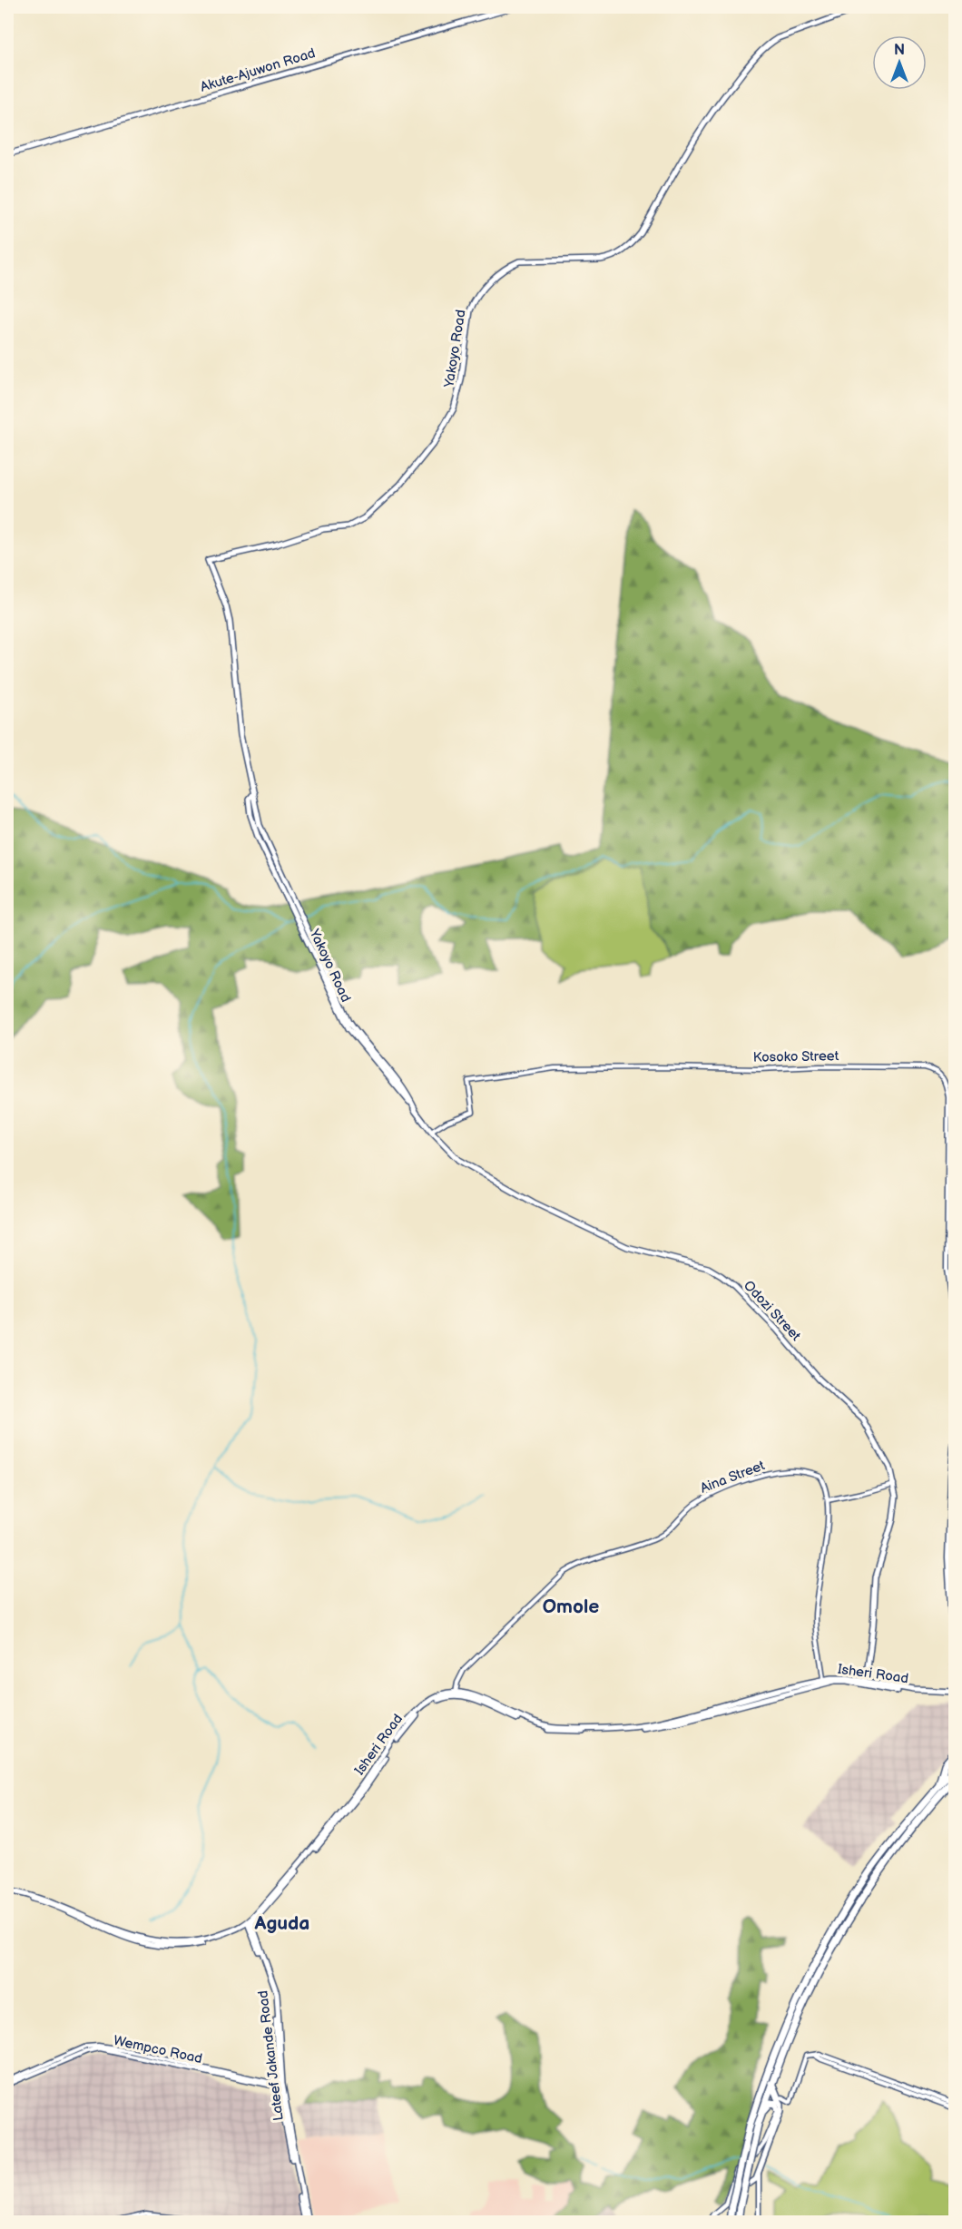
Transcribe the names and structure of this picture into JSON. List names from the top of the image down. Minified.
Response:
{"streets":{"main road":["Akute-Ajuwon Road","Yakoyo Road","Odozi Street","Isheri Road","Lateef Jakande Road"],"street":["Kosoko Street","Aina Street","Wempco Road"]},"crossings":[["Yakoyo Road","Odozi Street"],["Kosoko Street","Odozi Street"],["Odozi Street","Isheri Road"],["Aina Street","Isheri Road"],["Isheri Road","Lateef Jakande Road"],["Wempco Road","Lateef Jakande Road"]],"districts":["Omole","Aguda"],"north":"top"}
